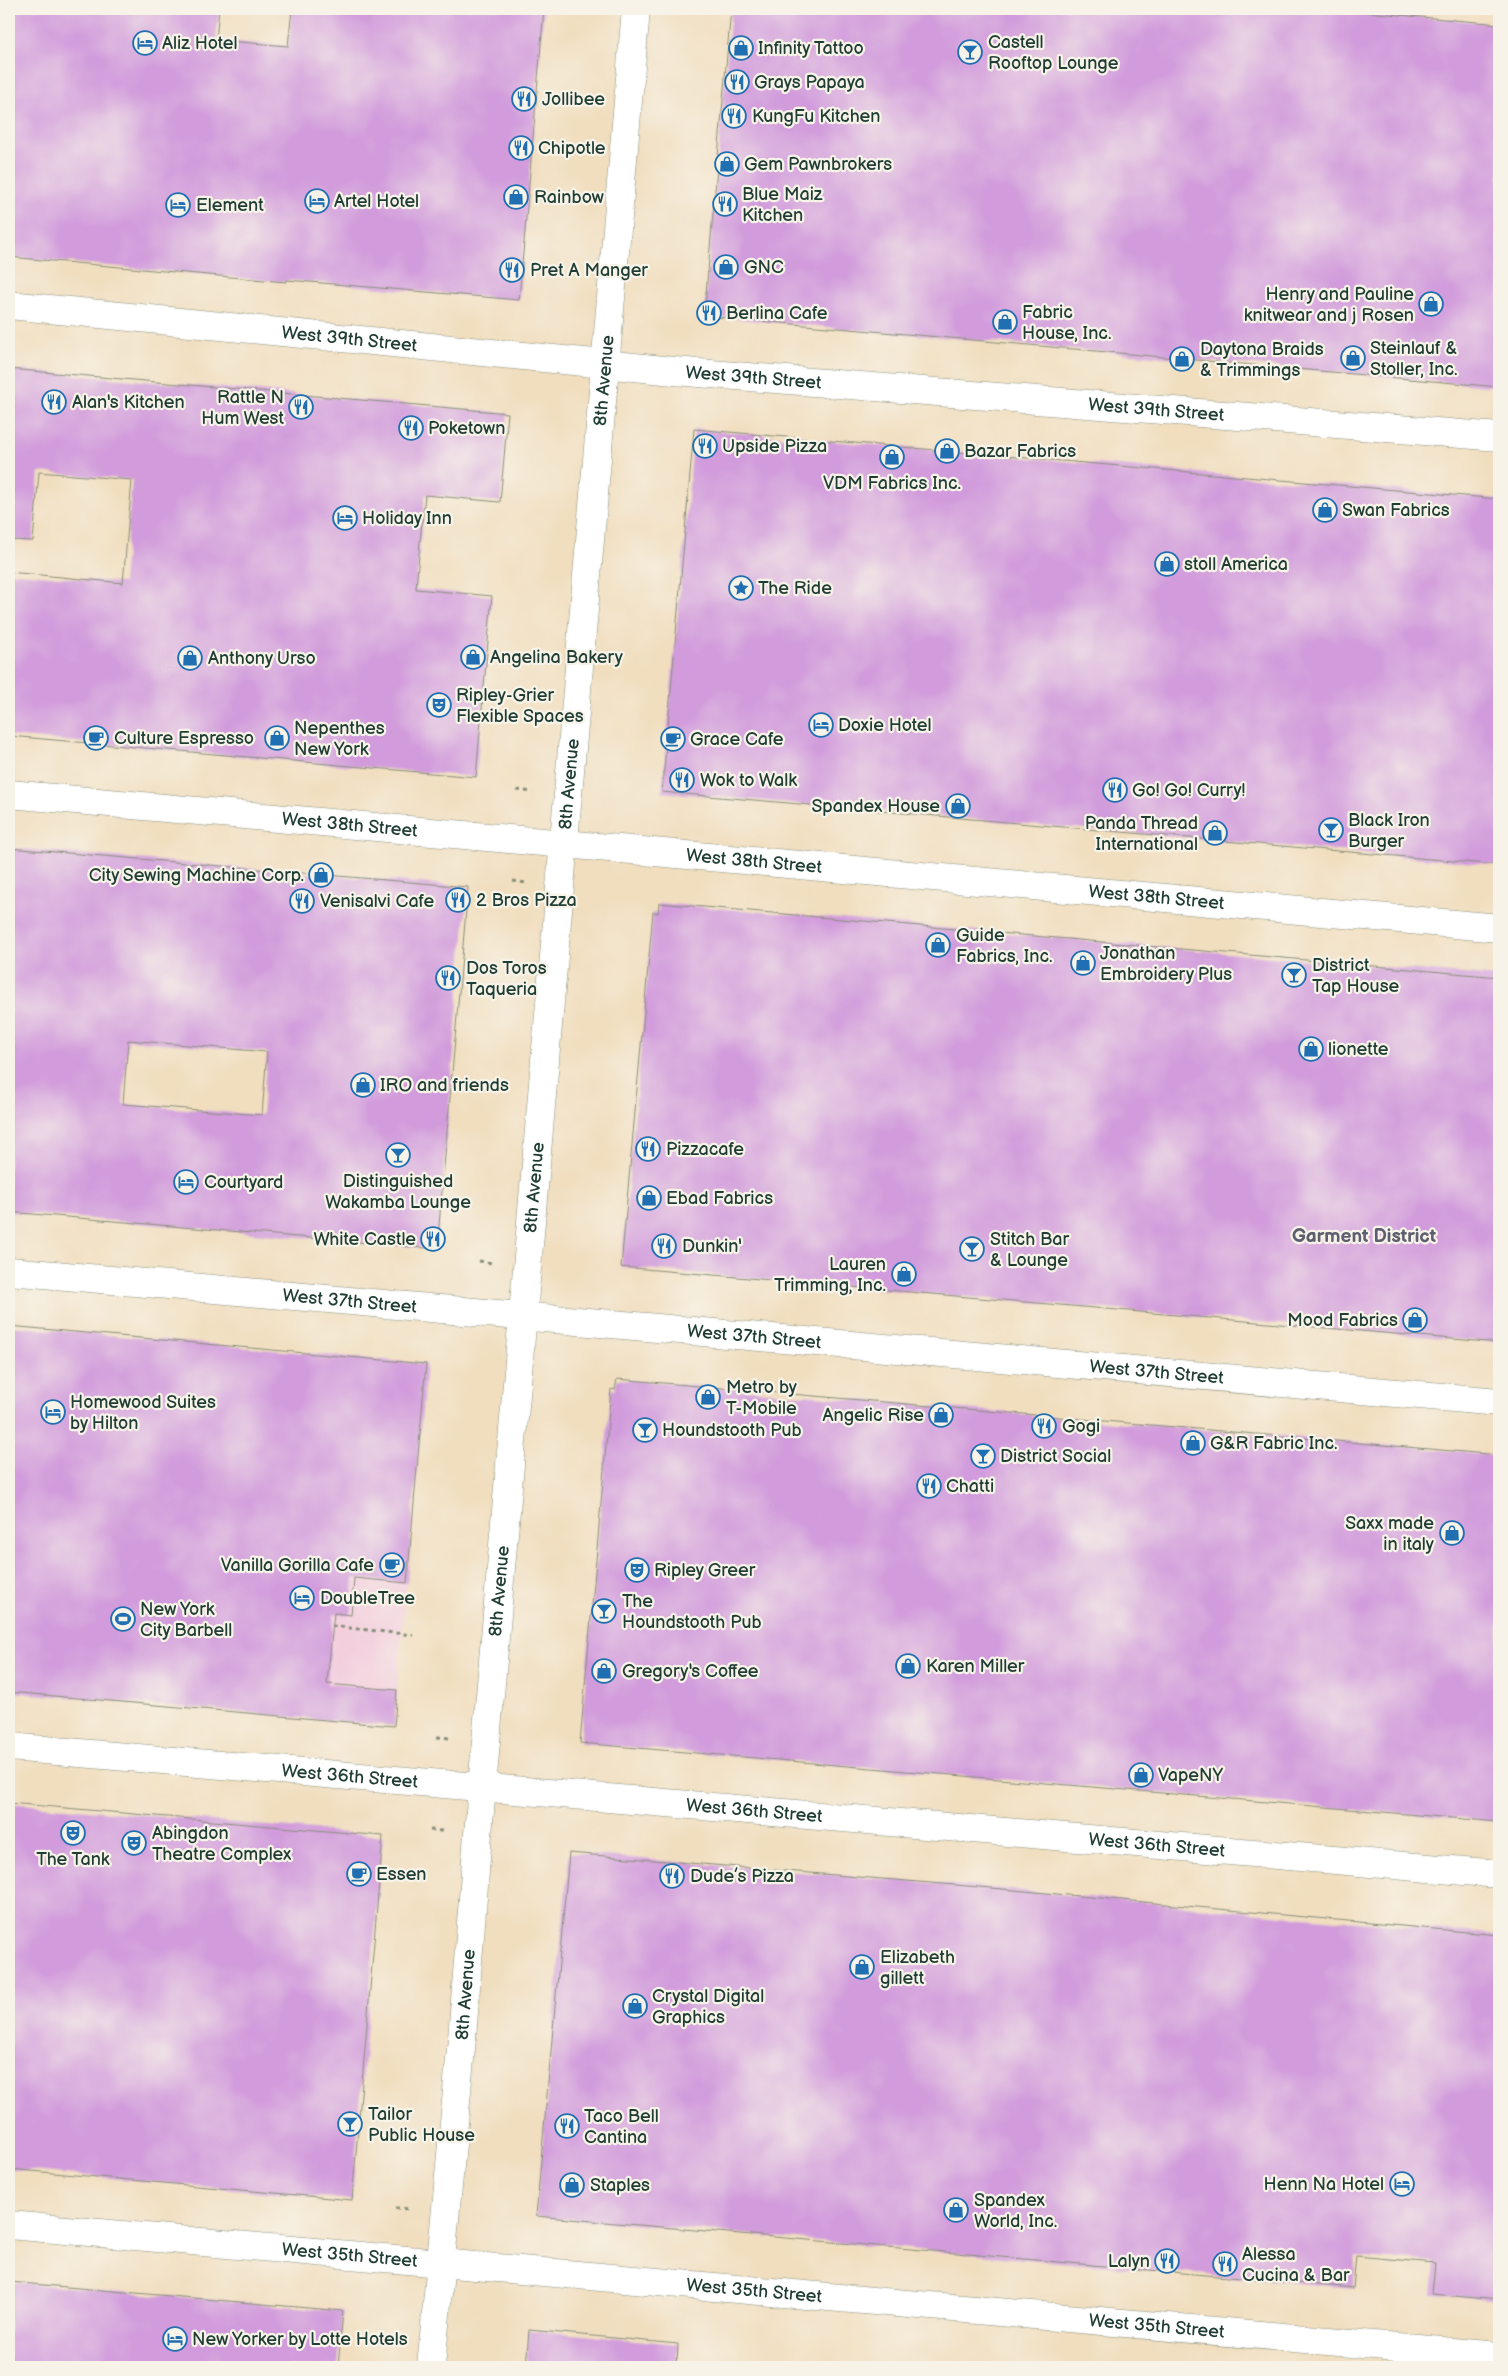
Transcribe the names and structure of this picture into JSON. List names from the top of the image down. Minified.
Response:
{"streets":{"main road":["West 39th Street","8th Avenue","West 38th Street","West 37th Street","West 36th Street","West 35th Street"]},"crossings":[["West 39th Street","8th Avenue"],["8th Avenue","West 38th Street"],["8th Avenue","West 37th Street"],["8th Avenue","West 36th Street"],["8th Avenue","West 35th Street"]],"districts":["Garment District"],"places":{"hotel":["Aliz Hotel","Artel Hotel","Element","Holiday Inn","Doxie Hotel","Courtyard","Homewood Suites by Hilton","DoubleTree","Henn Na Hotel","New Yorker by Lotte Hotels"],"shop":["Infinity Tattoo","Gem Pawnbrokers","Rainbow","GNC","Henry and Pauline knitwear and j Rosen","Fabric House, Inc.","Steinlauf & Stoller, Inc.","Daytona Braids & Trimmings","Bazar Fabrics","VDM Fabrics Inc.","Swan Fabrics","stoll America","Angelina Bakery","Anthony Urso","Nepenthes New York","Spandex House","Panda Thread International","City Sewing Machine Corp.","Guide Fabrics, Inc.","Jonathan Embroidery Plus","lionette","IRO and friends","Ebad Fabrics","Lauren Trimming, Inc.","Mood Fabrics","Metro by T-Mobile","Angelic Rise","G&R Fabric Inc.","Saxx made in italy","Karen Miller","Gregory's Coffee","VapeNY","Elizabeth gillett","Crystal Digital Graphics","Staples","Spandex World, Inc."],"bar":["Castell Rooftop Lounge","Black Iron Burger","District Tap House","Distinguished Wakamba Lounge","Stitch Bar & Lounge","Houndstooth Pub","District Social","The Houndstooth Pub","Tailor Public House"],"restaurant":["Grays Papaya","Jollibee","KungFu Kitchen","Chipotle","Blue Maiz Kitchen","Pret A Manger","Berlina Cafe","Alan's Kitchen","Rattle N Hum West","Poketown","Upside Pizza","Wok to Walk","Go! Go! Curry!","2 Bros Pizza","Venisalvi Cafe","Dos Toros Taqueria","Pizzacafe","White Castle","Dunkin'","Gogi","Chatti","Dude’s Pizza","Taco Bell Cantina","Lalyn","Alessa Cucina & Bar"],"place":["The Ride"],"theatre":["Ripley-Grier Flexible Spaces","Ripley Greer","The Tank","Abingdon Theatre Complex"],"cafe":["Culture Espresso","Grace Cafe","Vanilla Gorilla Cafe","Essen"],"sports":["New York City Barbell"]}}
